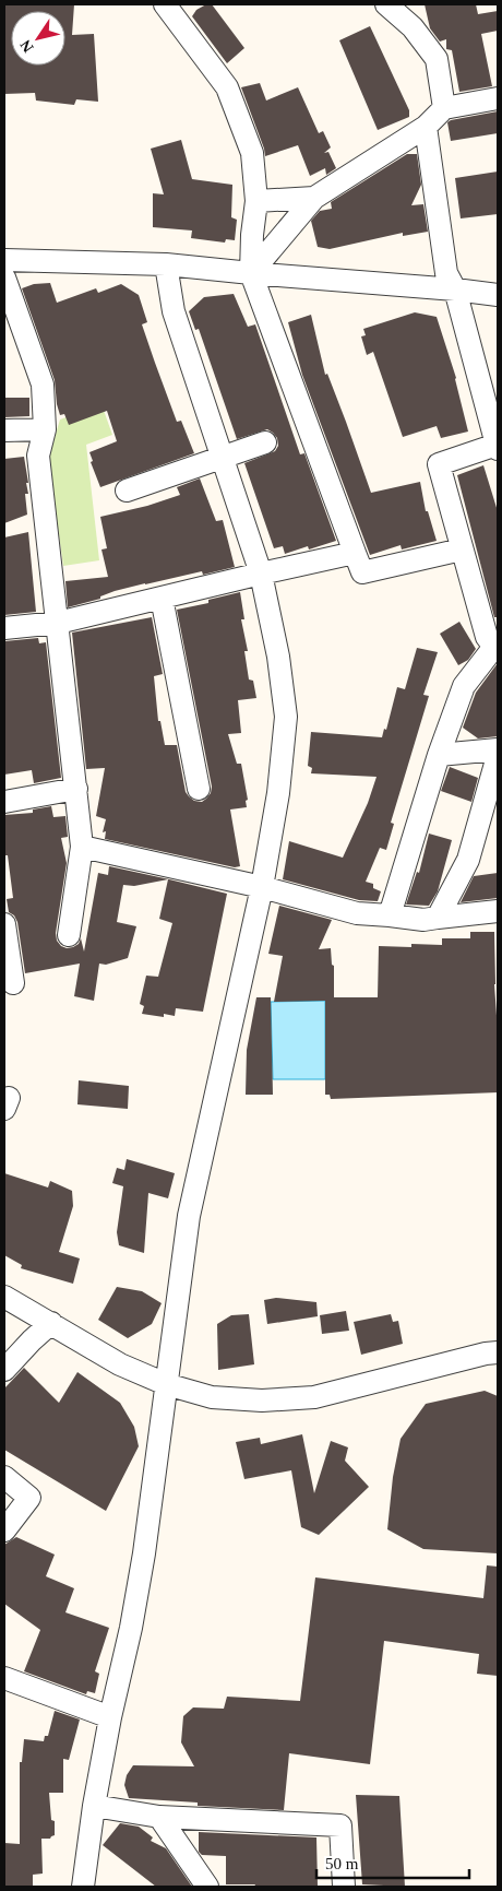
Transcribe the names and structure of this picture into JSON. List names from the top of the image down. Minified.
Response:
{"scale_bar":"50 m","north":"bottom left"}
